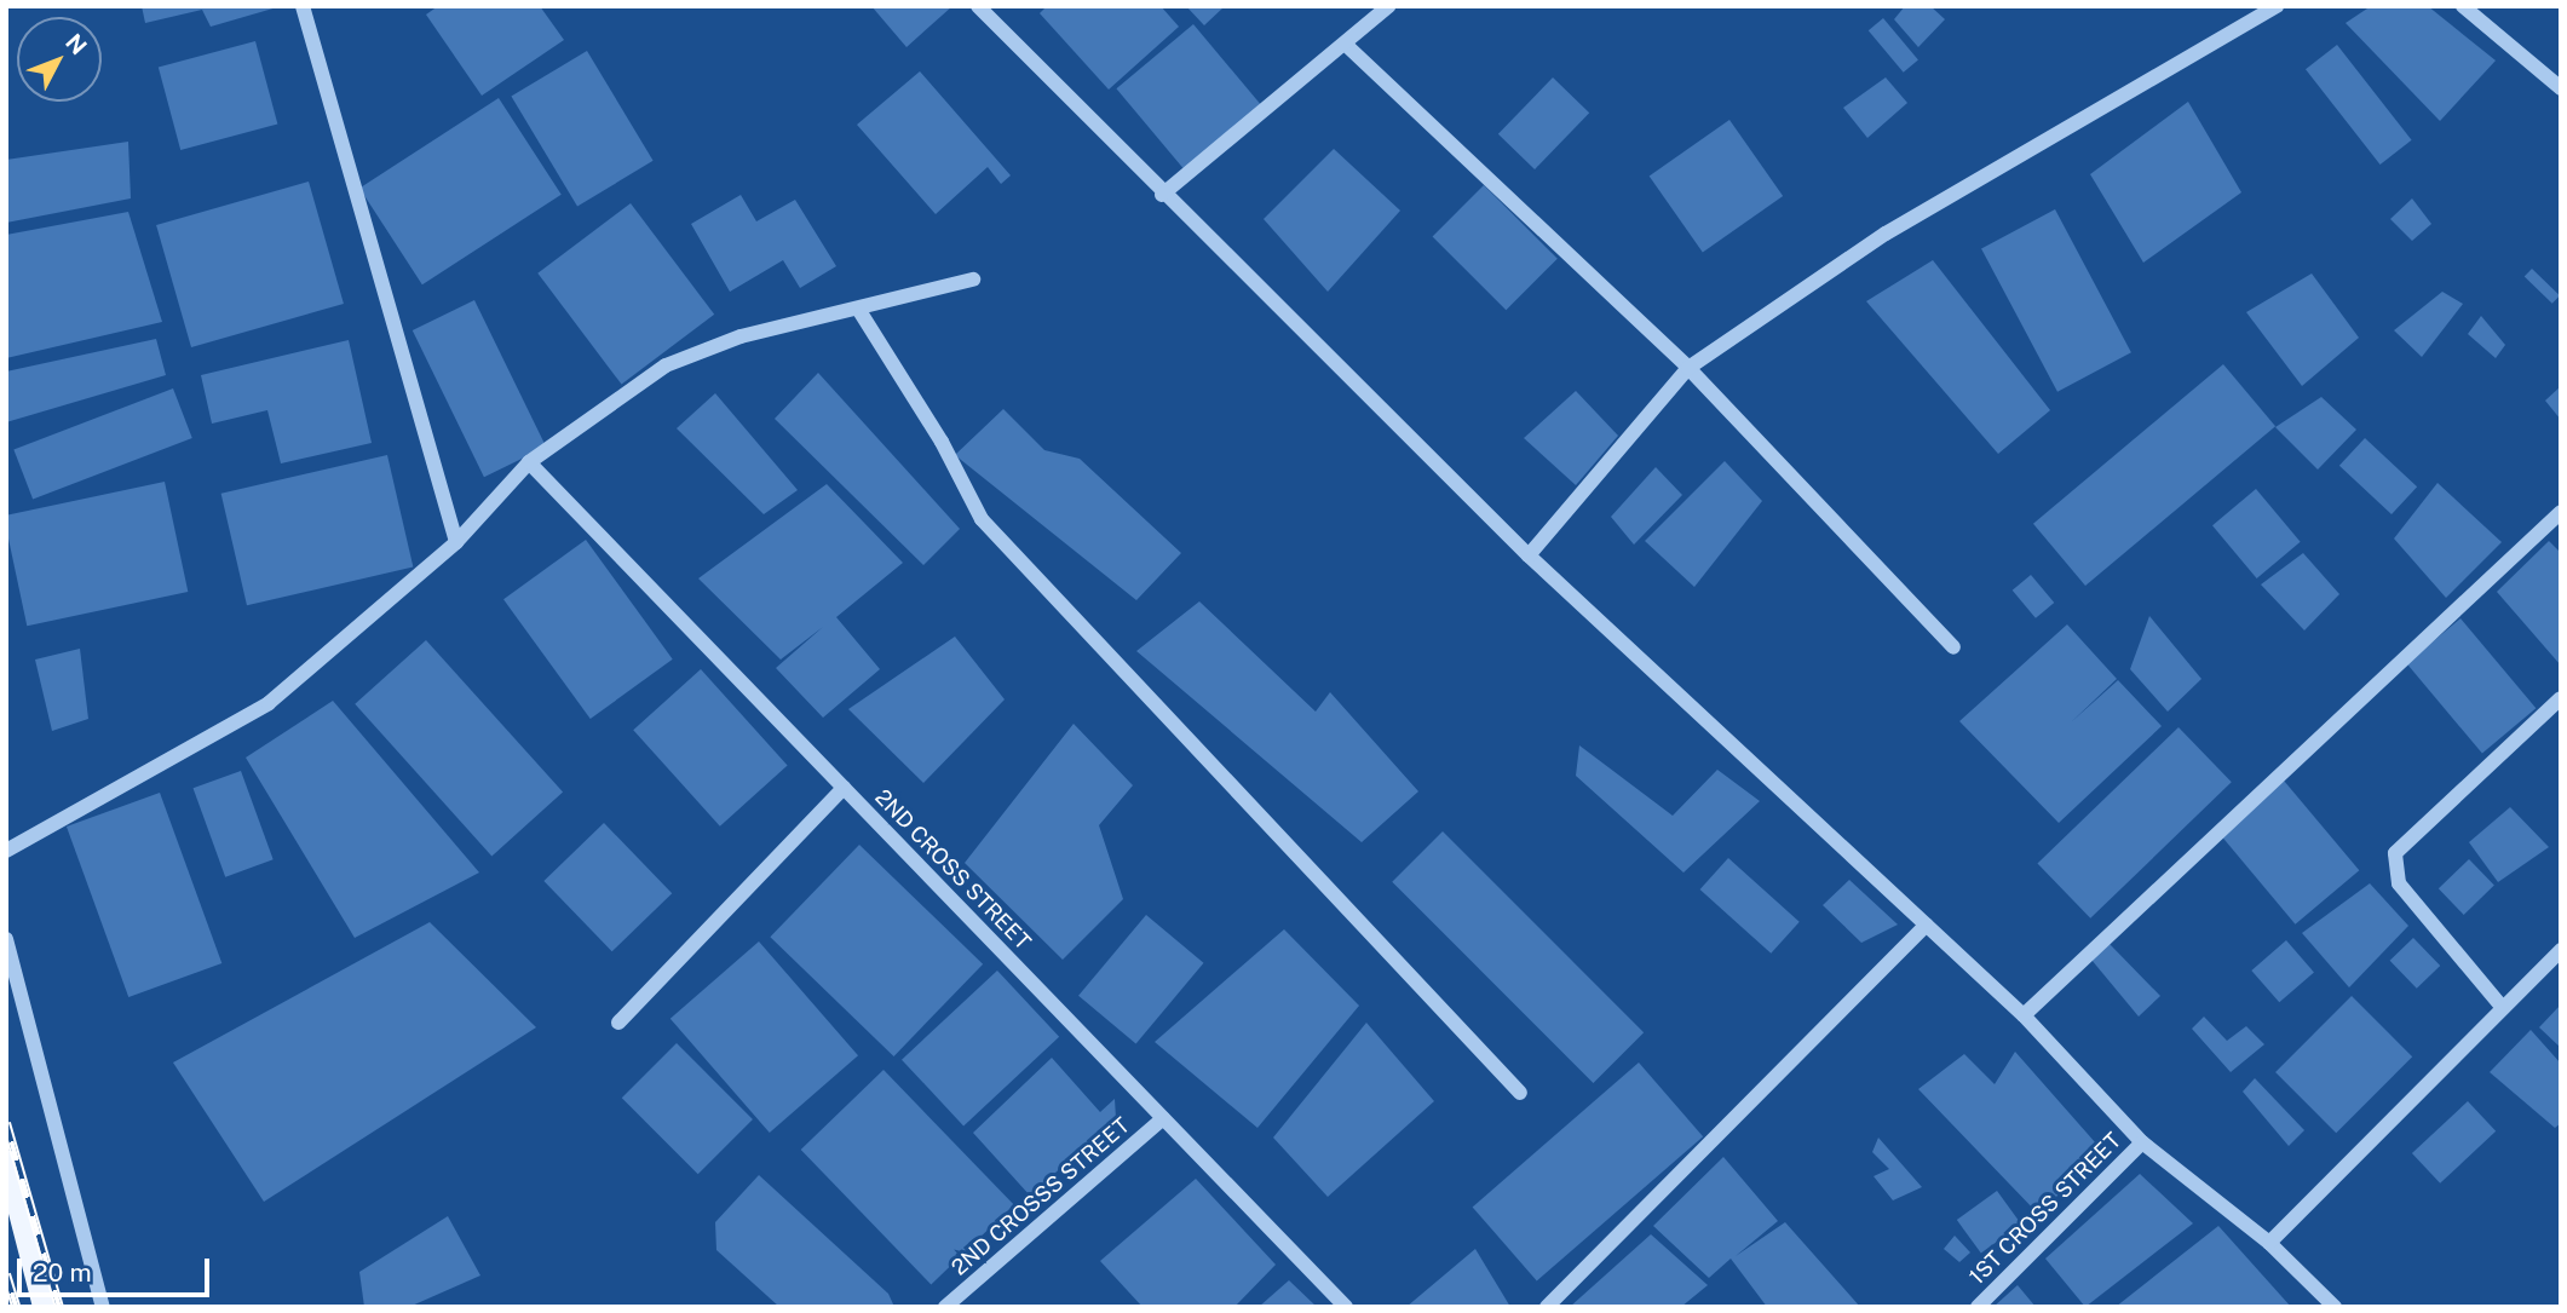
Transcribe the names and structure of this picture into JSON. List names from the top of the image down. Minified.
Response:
{"streets":{"street":["2ND CROSS STREET","2ND CROSSS STREET","1ST CROSS STREET"]},"crossings":[["2ND CROSS STREET","2ND CROSSS STREET"]],"scale_bar":"20 m","north":"top right"}
